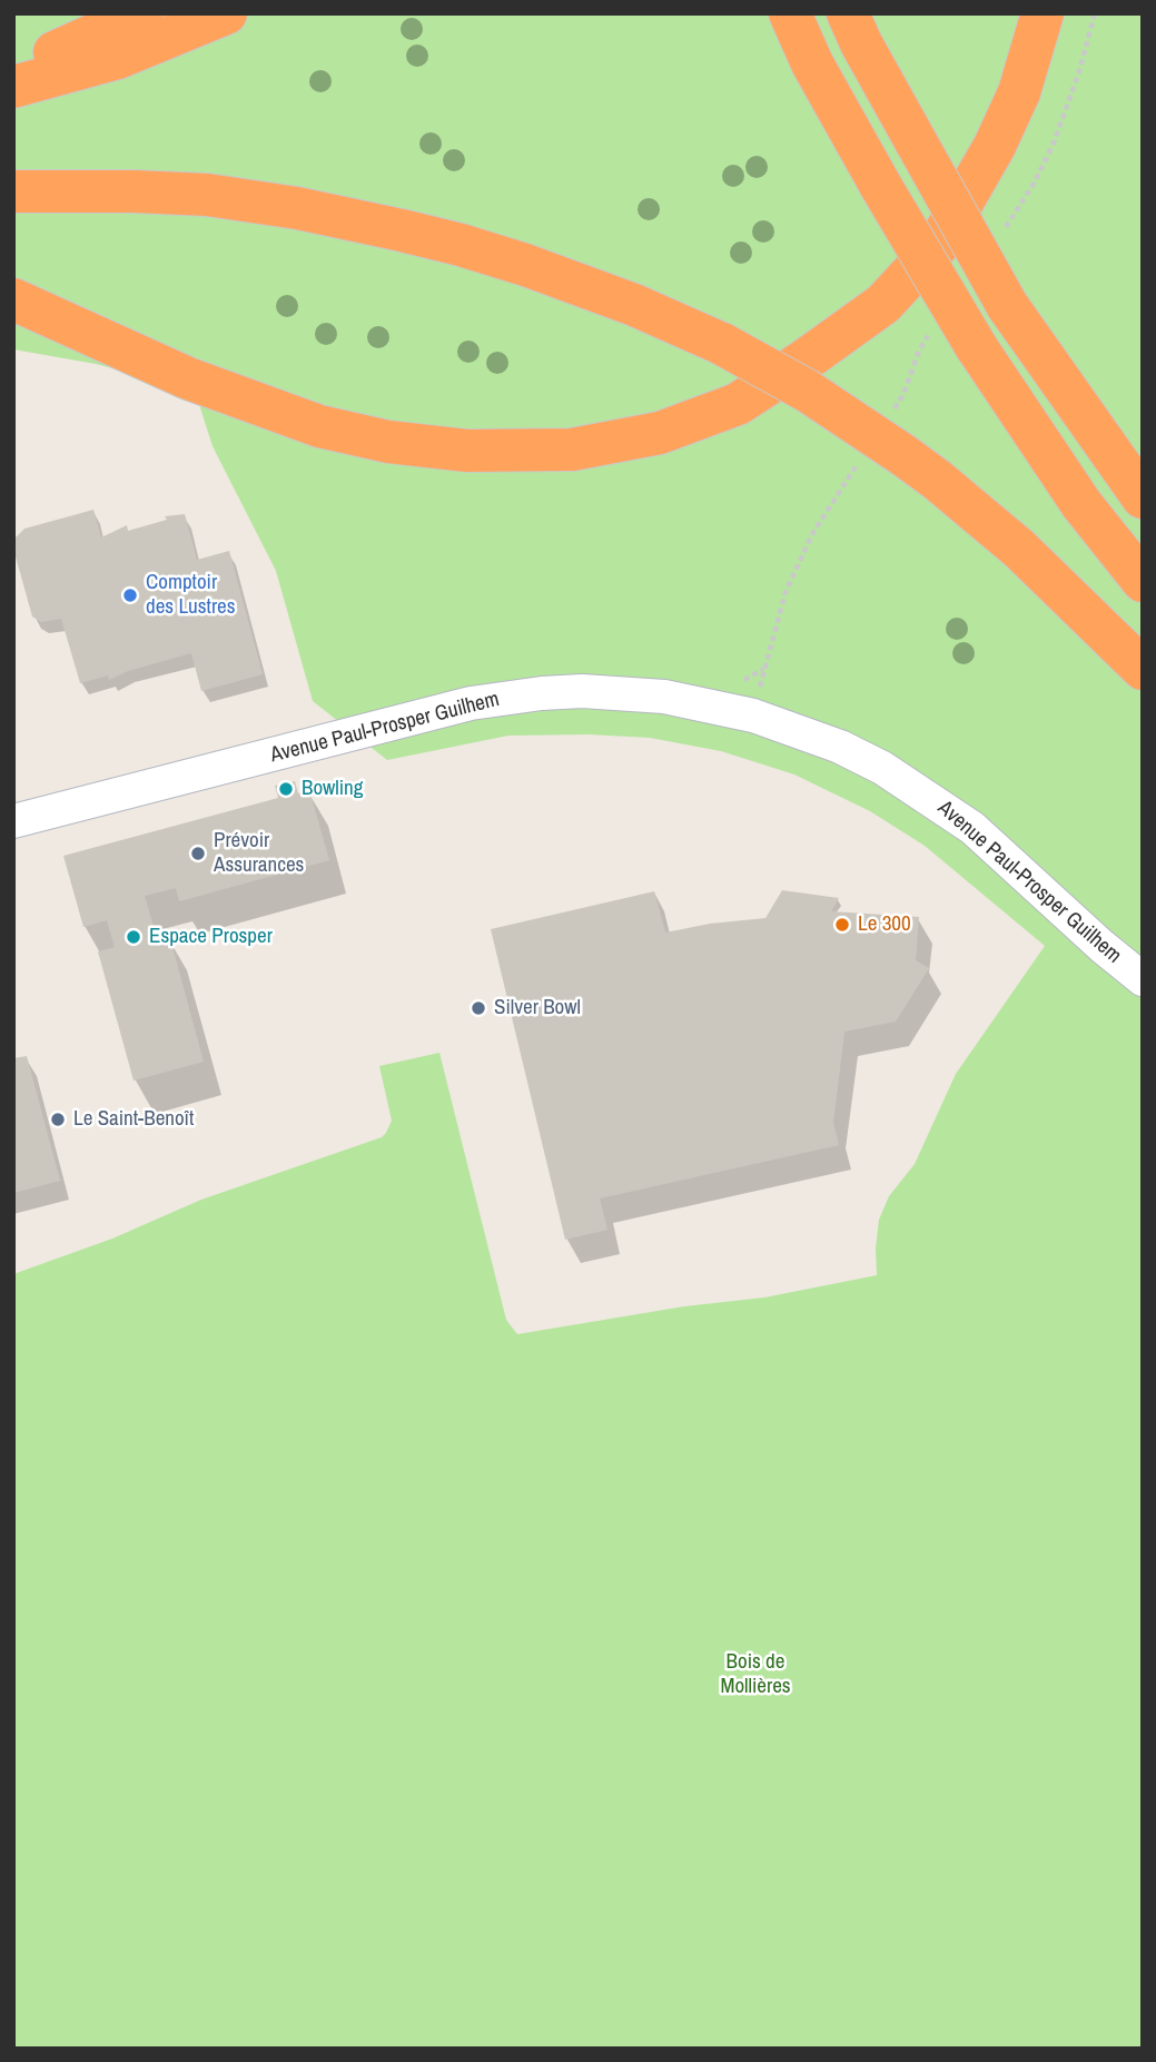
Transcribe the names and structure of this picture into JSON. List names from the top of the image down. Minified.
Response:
{"streets":{"street":["Avenue Paul-Prosper Guilhem"]},"parks":["Bois de Mollières"],"places":["Comptoir des Lustres","Bowling","Prévoir Assurances","Le 300","Espace Prosper","Silver Bowl","Le Saint-Benoît"]}
